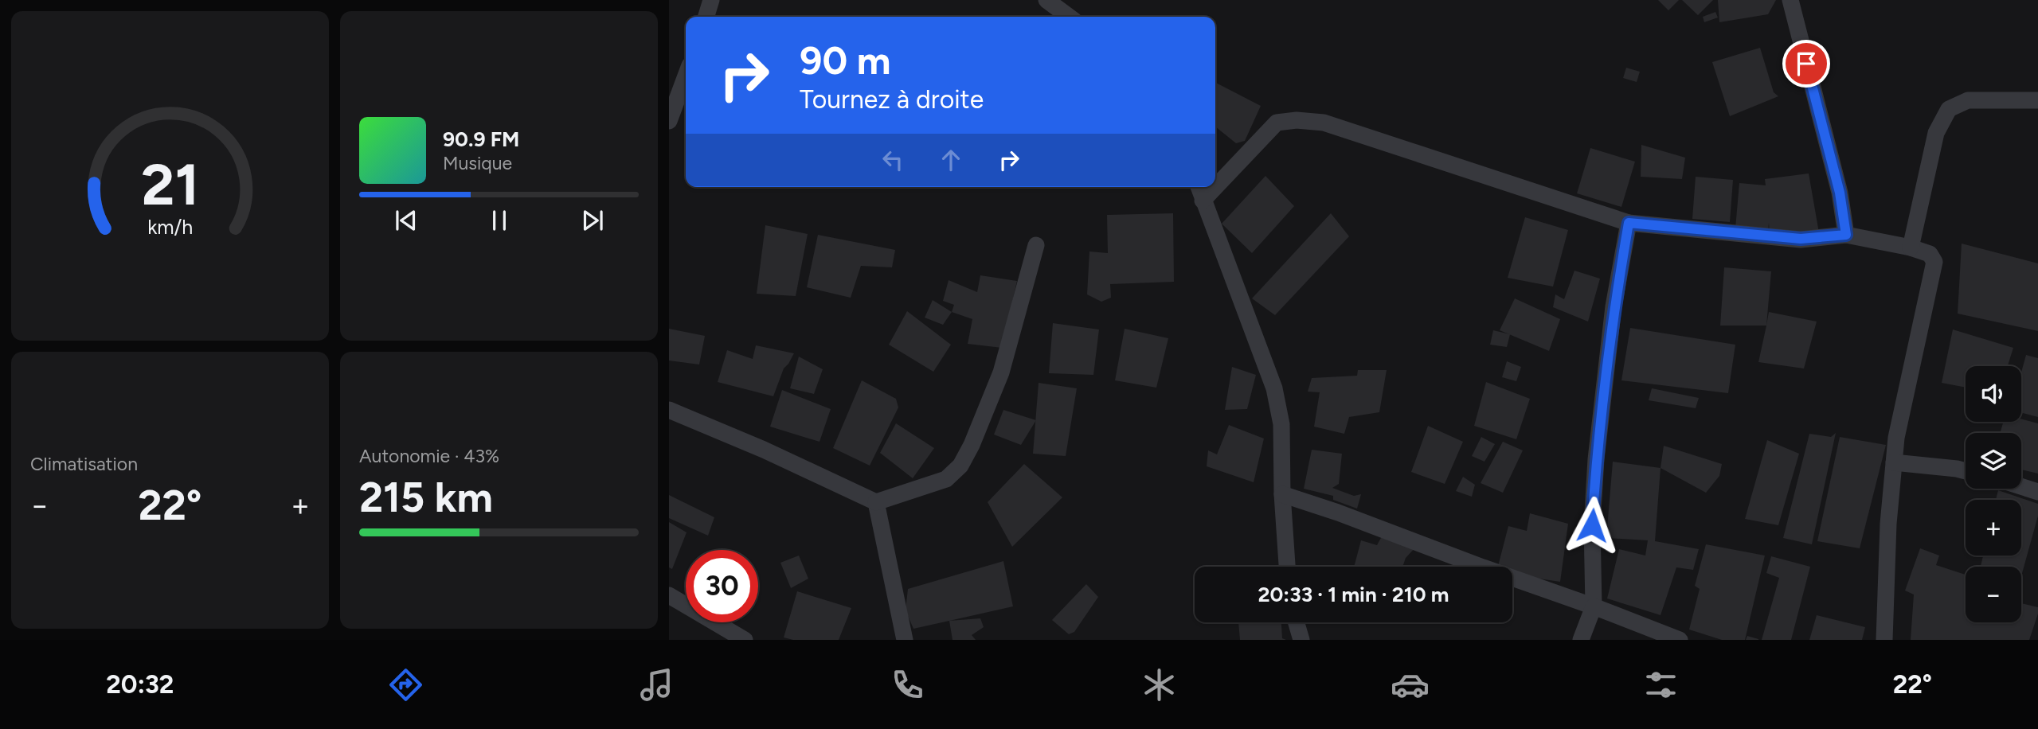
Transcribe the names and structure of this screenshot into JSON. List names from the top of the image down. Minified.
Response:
{"page":{"turn":["90 m","Tournez à droite"],"song":["90.9 FM","Musique"],"tile":["Climatisation",["Autonomie · 43%","215 km"]],"map_buttons":["+","−"],"heat":["−","22°","+"],"limit":"30","trip":"20:33 · 1 min · 210 m","tabs":["20:32","22°"],"gauge":["21","km/h"]}}
